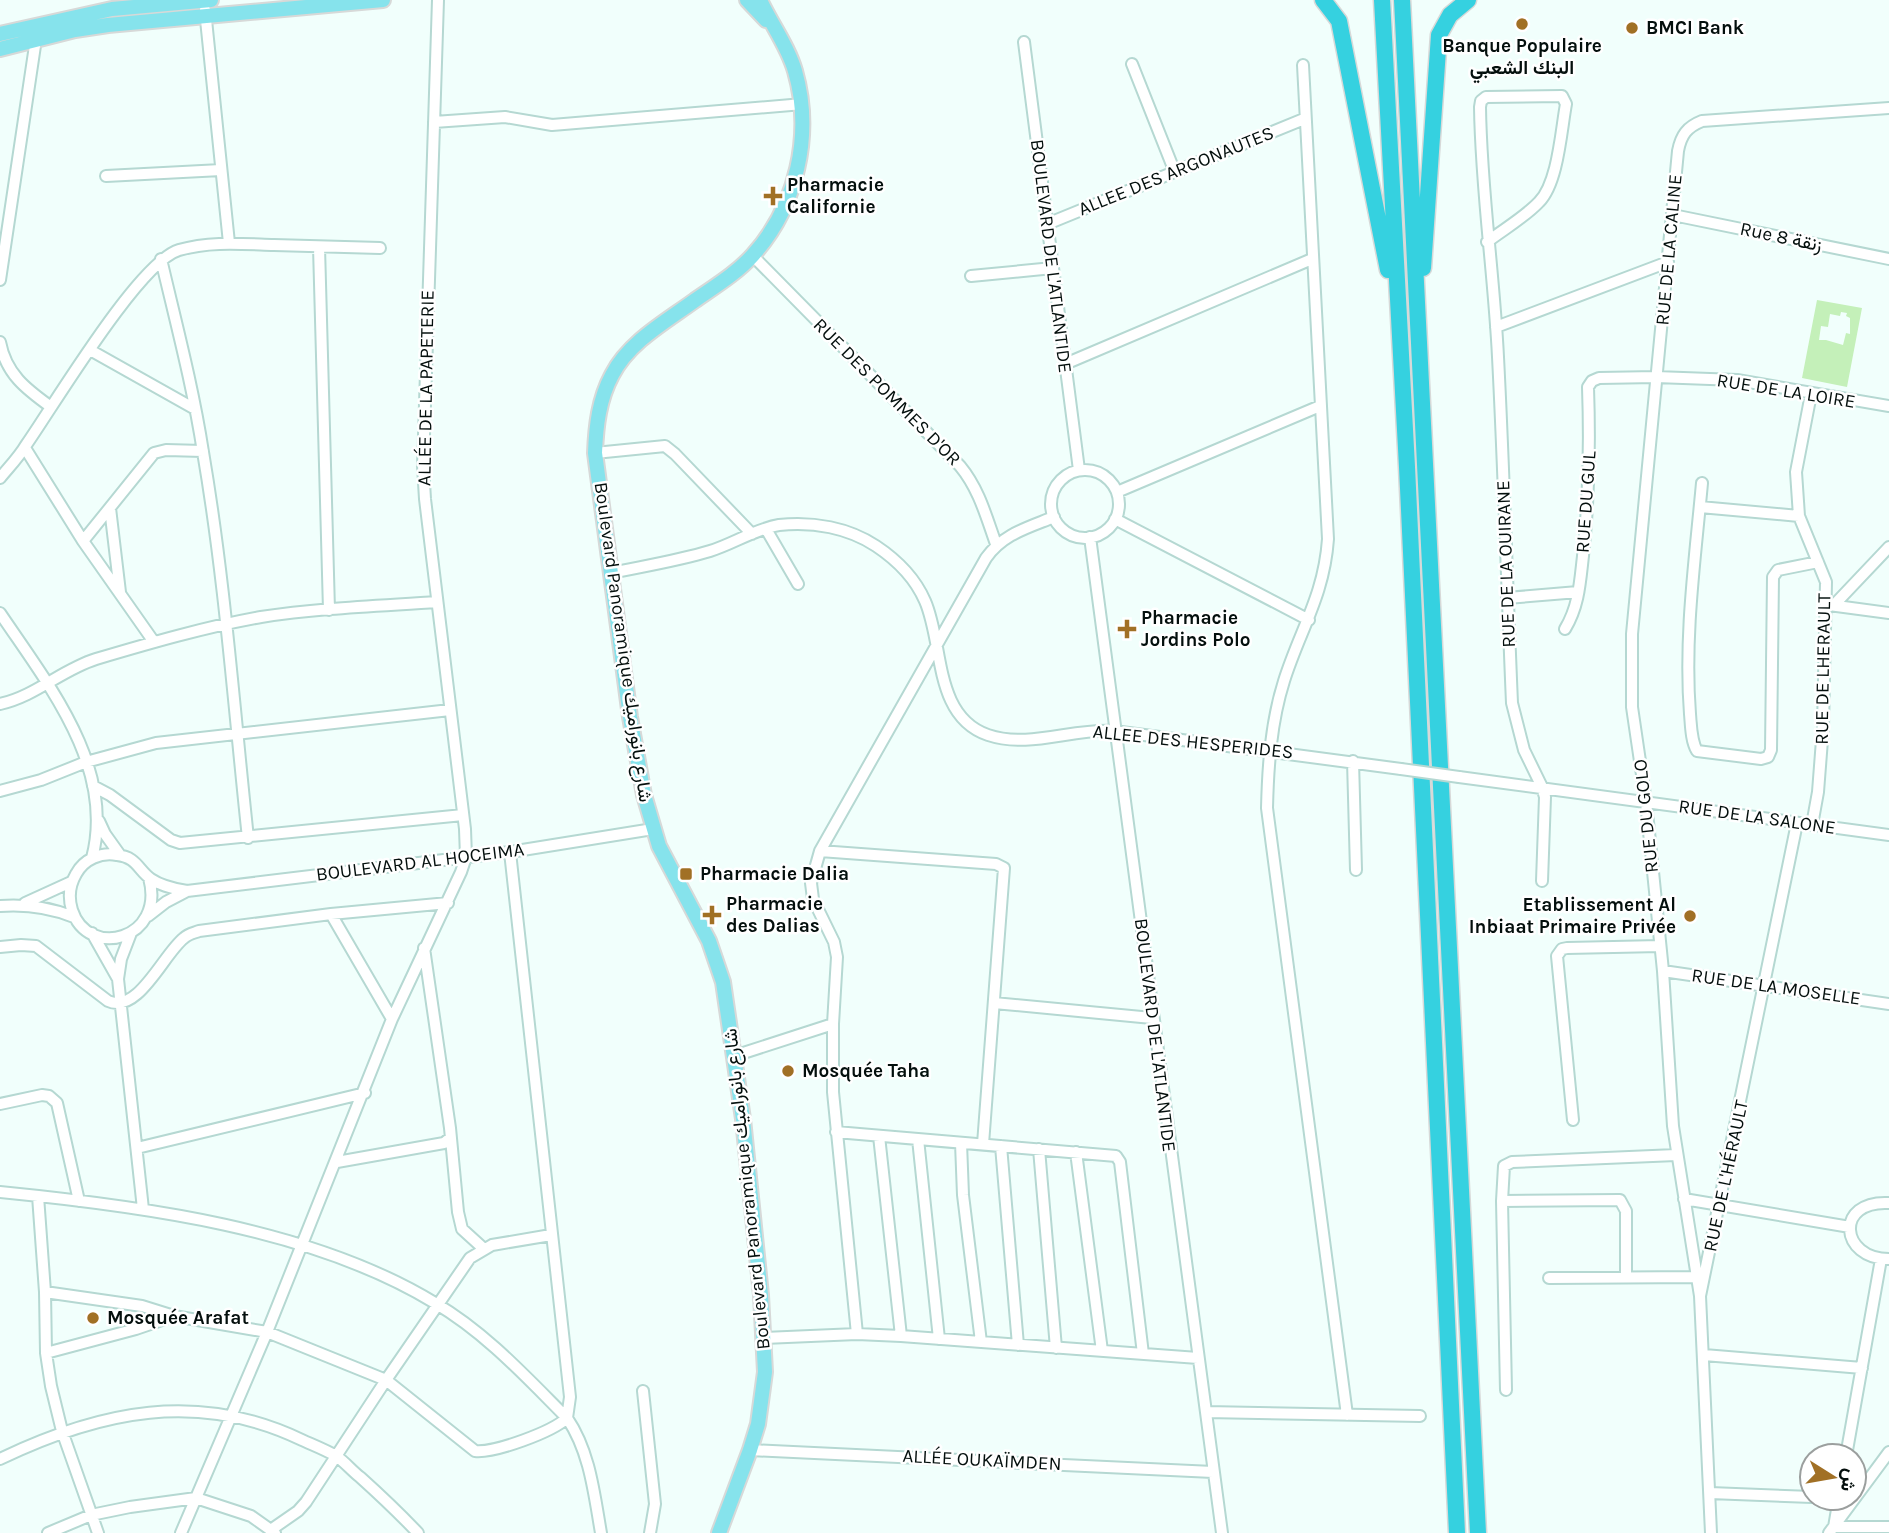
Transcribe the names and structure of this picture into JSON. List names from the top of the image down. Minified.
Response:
{"streets":{"main road":["Boulevard Panoramique شارع بانوراميك"],"street":["ALLEE DES ARGONAUTES","Rue 8 زنقة","RUE DE LA CALINE","BOULEVARD DE L'ATLANTIDE","ALLÉE DE LA PAPETERIE","RUE DE LA LOIRE","RUE DES POMMES D'OR","RUE DU GUL","RUE DE LA OUIRANE","RUE DE LHERAULT","ALLEE DES HESPERIDES","RUE DU GOLO","RUE DE LA SALONE","BOULEVARD AL HOCEIMA","RUE DE LA MOSELLE","RUE DE L'HÉRAULT","ALLÉE OUKAÏMDEN"]},"crossings":[["ALLEE DES ARGONAUTES","BOULEVARD DE L'ATLANTIDE"],["Rue 8 زنقة","RUE DE LA CALINE"],["RUE DE LA CALINE","RUE DE LA LOIRE"],["RUE DE LA CALINE","RUE DU GOLO"],["BOULEVARD DE L'ATLANTIDE","ALLEE DES HESPERIDES"],["BOULEVARD DE L'ATLANTIDE","ALLÉE OUKAÏMDEN"],["ALLÉE DE LA PAPETERIE","BOULEVARD AL HOCEIMA"],["RUE DE LA LOIRE","RUE DU GUL"],["RUE DE LA LOIRE","RUE DE LHERAULT"],["RUE DE LA LOIRE","RUE DU GOLO"],["RUE DES POMMES D'OR","Boulevard Panoramique شارع بانوراميك"],["RUE DE LA OUIRANE","RUE DE LA SALONE"],["Boulevard Panoramique شارع بانوراميك","ALLEE DES HESPERIDES"],["Boulevard Panoramique شارع بانوراميك","BOULEVARD AL HOCEIMA"],["Boulevard Panoramique شارع بانوراميك","ALLÉE OUKAÏMDEN"],["RUE DE LHERAULT","RUE DE LA SALONE"],["ALLEE DES HESPERIDES","RUE DE LA SALONE"],["RUE DU GOLO","RUE DE LA SALONE"],["RUE DU GOLO","RUE DE LA MOSELLE"],["RUE DU GOLO","RUE DE L'HÉRAULT"],["RUE DE LA SALONE","RUE DE L'HÉRAULT"],["RUE DE LA MOSELLE","RUE DE L'HÉRAULT"]],"places":{"other":["Banque Populaire البنك الشعبي","BMCI Bank","Etablissement Al Inbiaat Primaire Privée","Mosquée Taha","Mosquée Arafat"],"health":["Pharmacie Californie","Pharmacie Jordins Polo","Pharmacie des Dalias"],"transit":["Pharmacie Dalia"]},"north":"right"}
